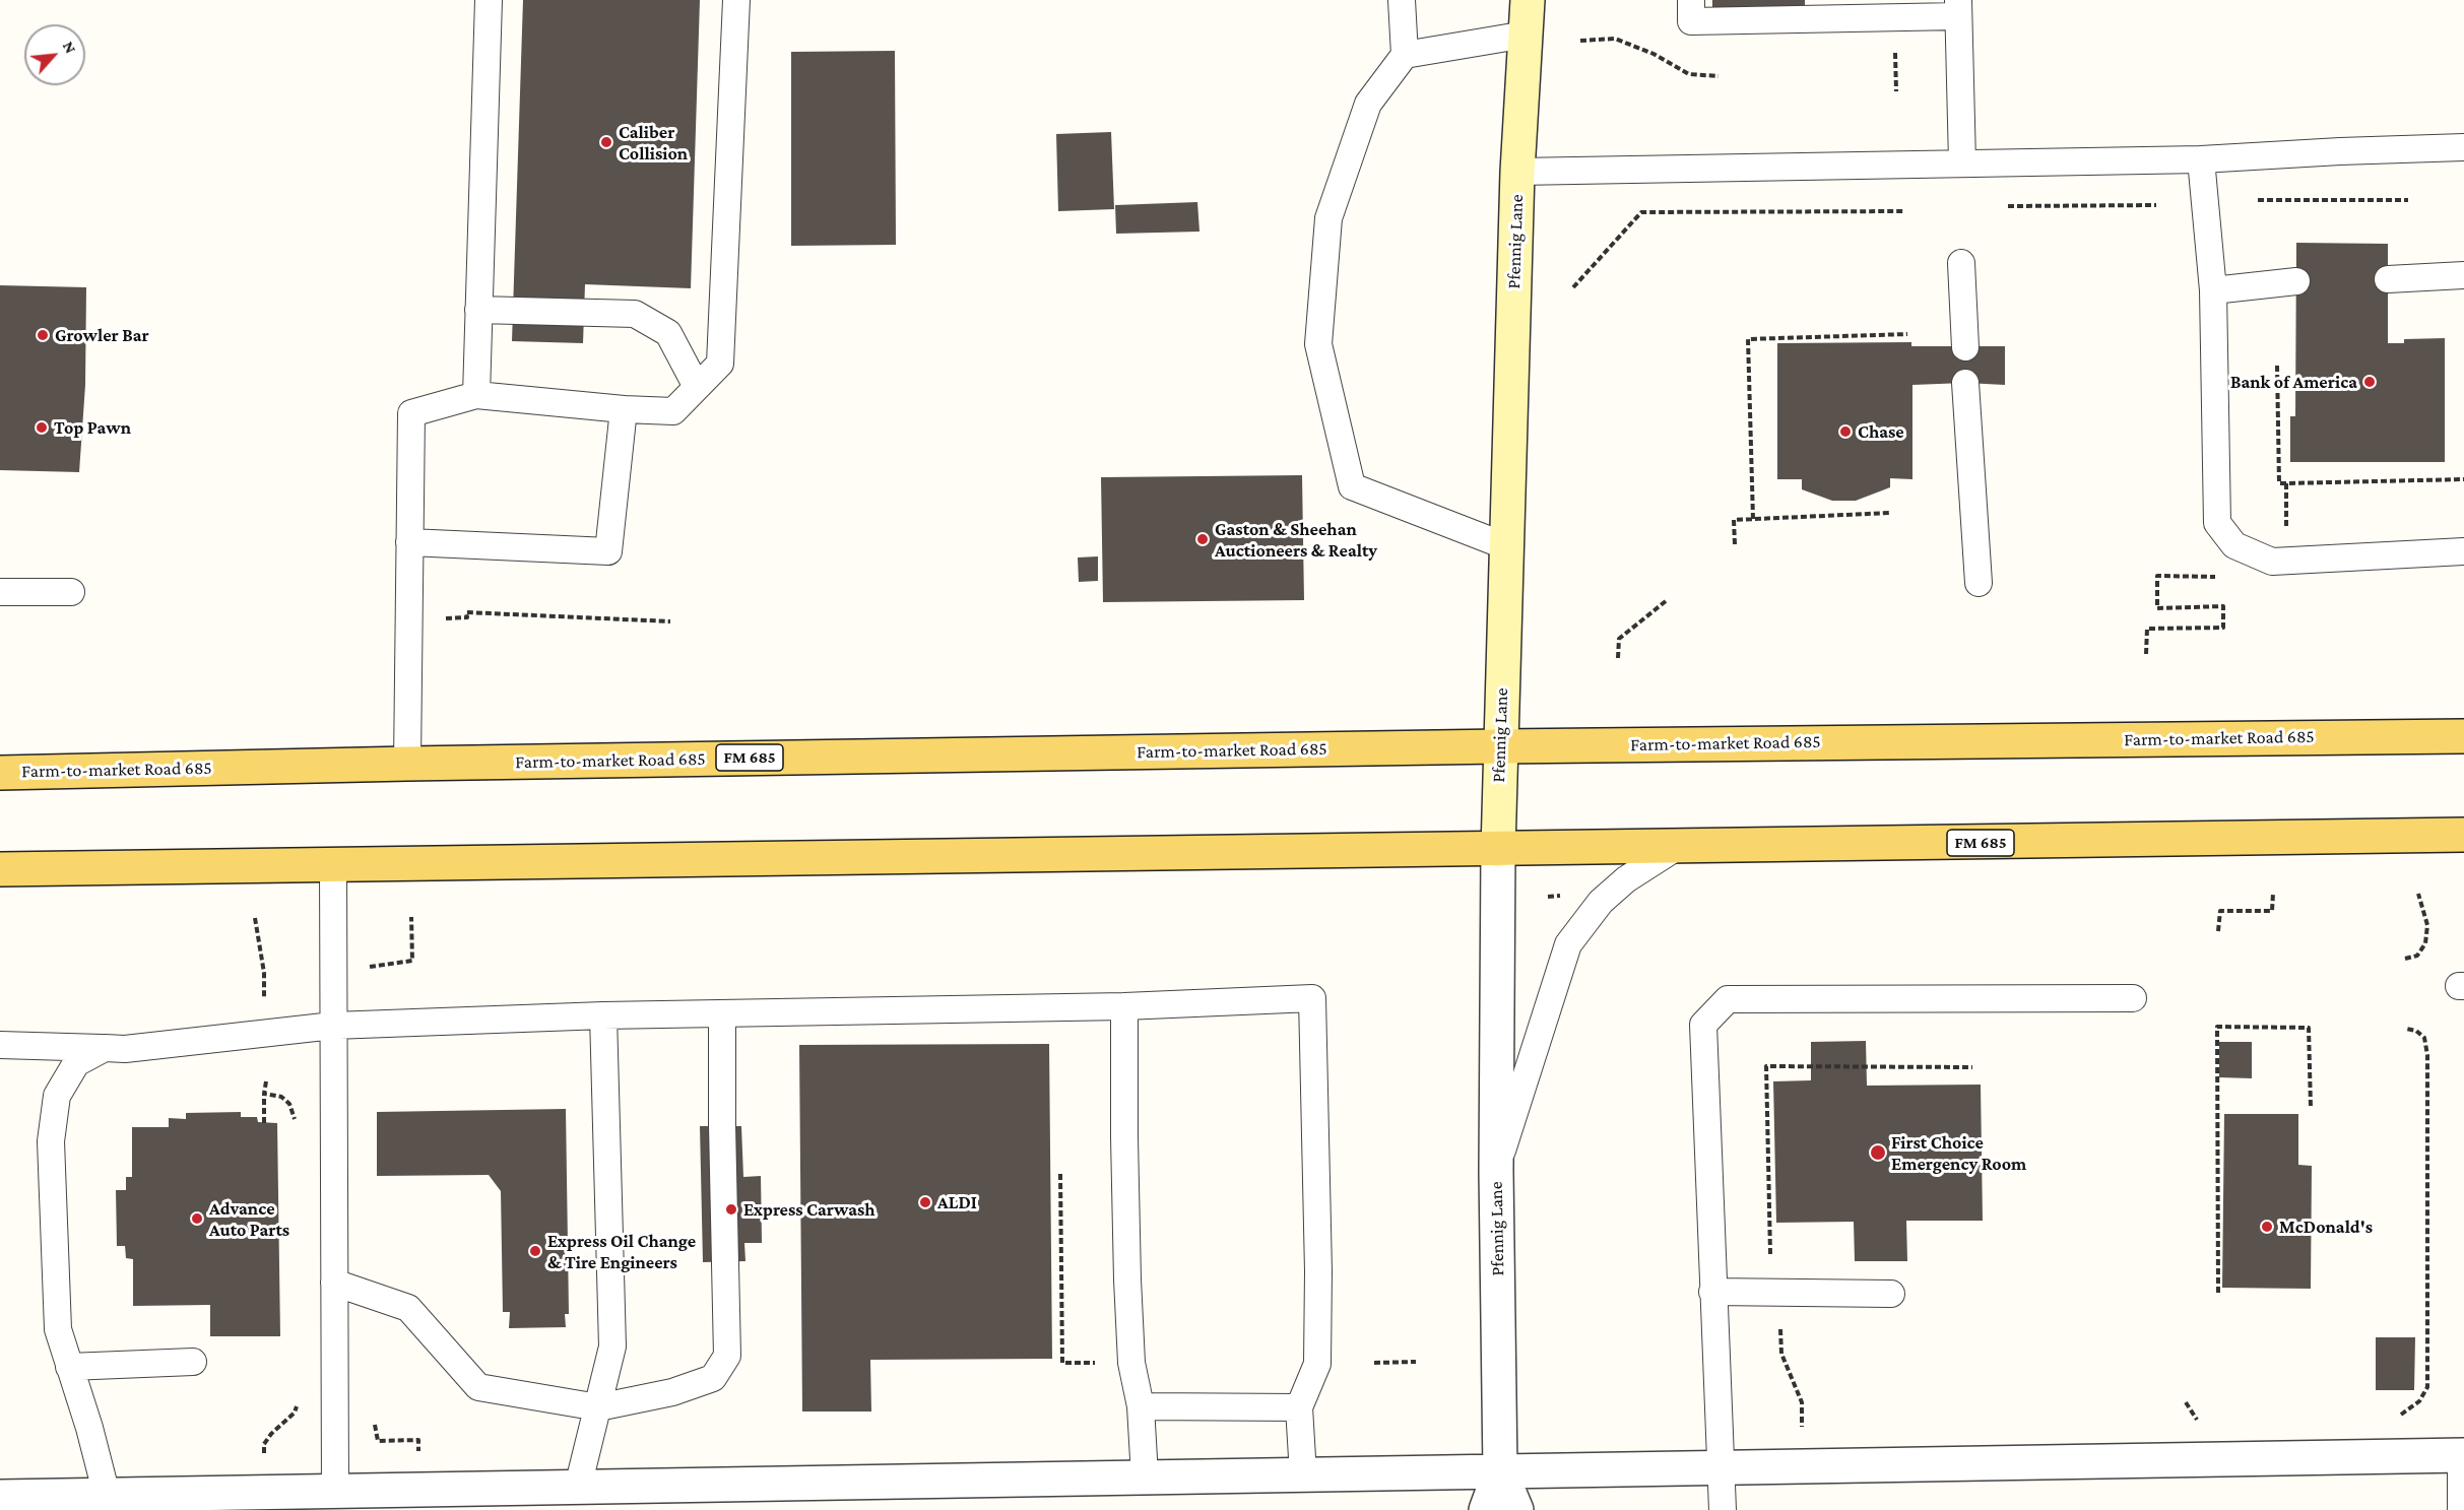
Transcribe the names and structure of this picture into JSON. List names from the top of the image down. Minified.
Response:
{"streets":{"main road":["Farm-to-market Road 685","FM 685"],"street":["Pfennig Lane"]},"crossings":[["Pfennig Lane","Farm-to-market Road 685"],["Pfennig Lane","FM 685"]],"places":["Caliber Collision","Growler Bar","Bank of America","Top Pawn","Chase","Gaston & Sheehan Auctioneers & Realty","First Choice Emergency Room","ALDI","Express Carwash","Advance Auto Parts","McDonald's","Express Oil Change & Tire Engineers"],"north":"top right"}
